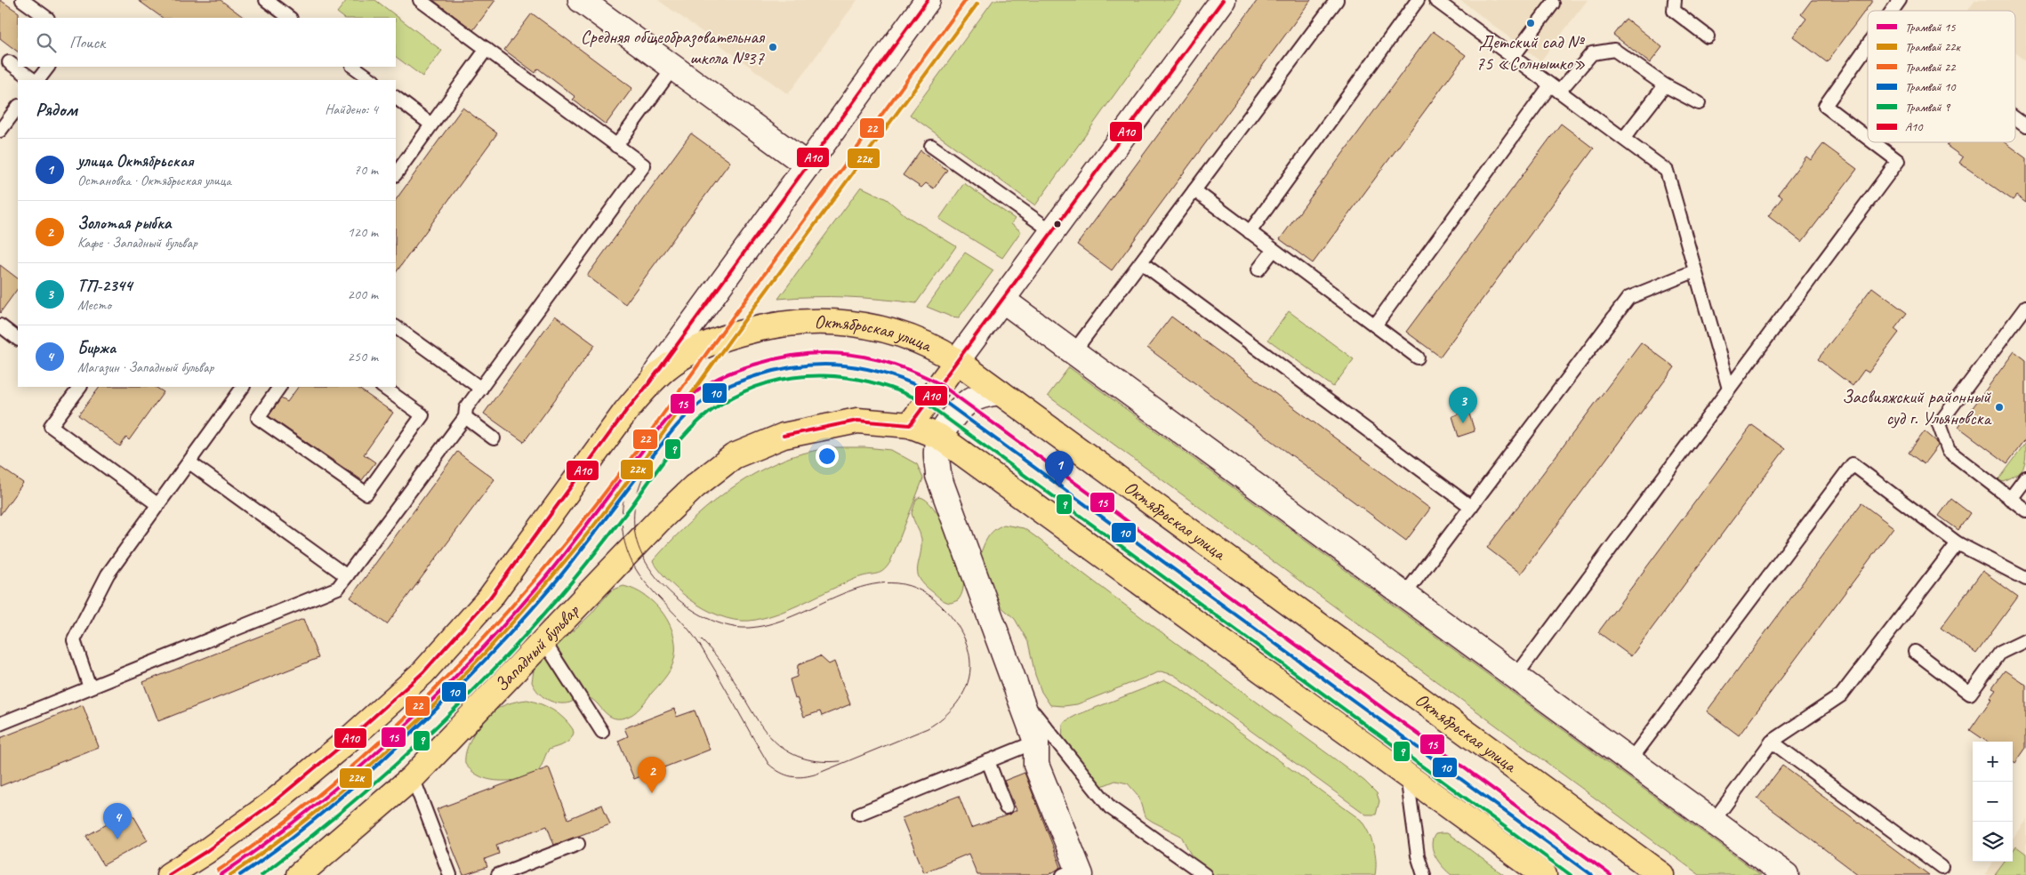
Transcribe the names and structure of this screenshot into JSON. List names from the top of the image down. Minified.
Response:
{"streets":{"main road":["Октябрьская улица","Западный бульвар"]},"places":["Детский сад № 75 «Солнышко»","Средняя общеобразовательная школа №37","Засвияжский районный суд г. Ульяновска"],"lines":["tram line 22","transit line А10","tram line 22к","tram line 15","tram line 10","tram line 9"],"legend":["Трамвай 15","Трамвай 22к","Трамвай 22","Трамвай 10","Трамвай 9","А10"],"page":{"search":"Поиск","heading":["Рядом","Найдено: 4"],"list":[{"mark":"1","name":"улица Октябрьская","note":"Остановка · Октябрьская улица","value":"70 m"},{"mark":"2","name":"Золотая рыбка","note":"Кафе · Западный бульвар","value":"120 m"},{"mark":"3","name":"ТП-2344","note":"Место","value":"200 m"},{"mark":"4","name":"Биржа","note":"Магазин · Западный бульвар","value":"250 m"}],"pins":["3","1","2","4"],"map_buttons":["+","−"]}}
